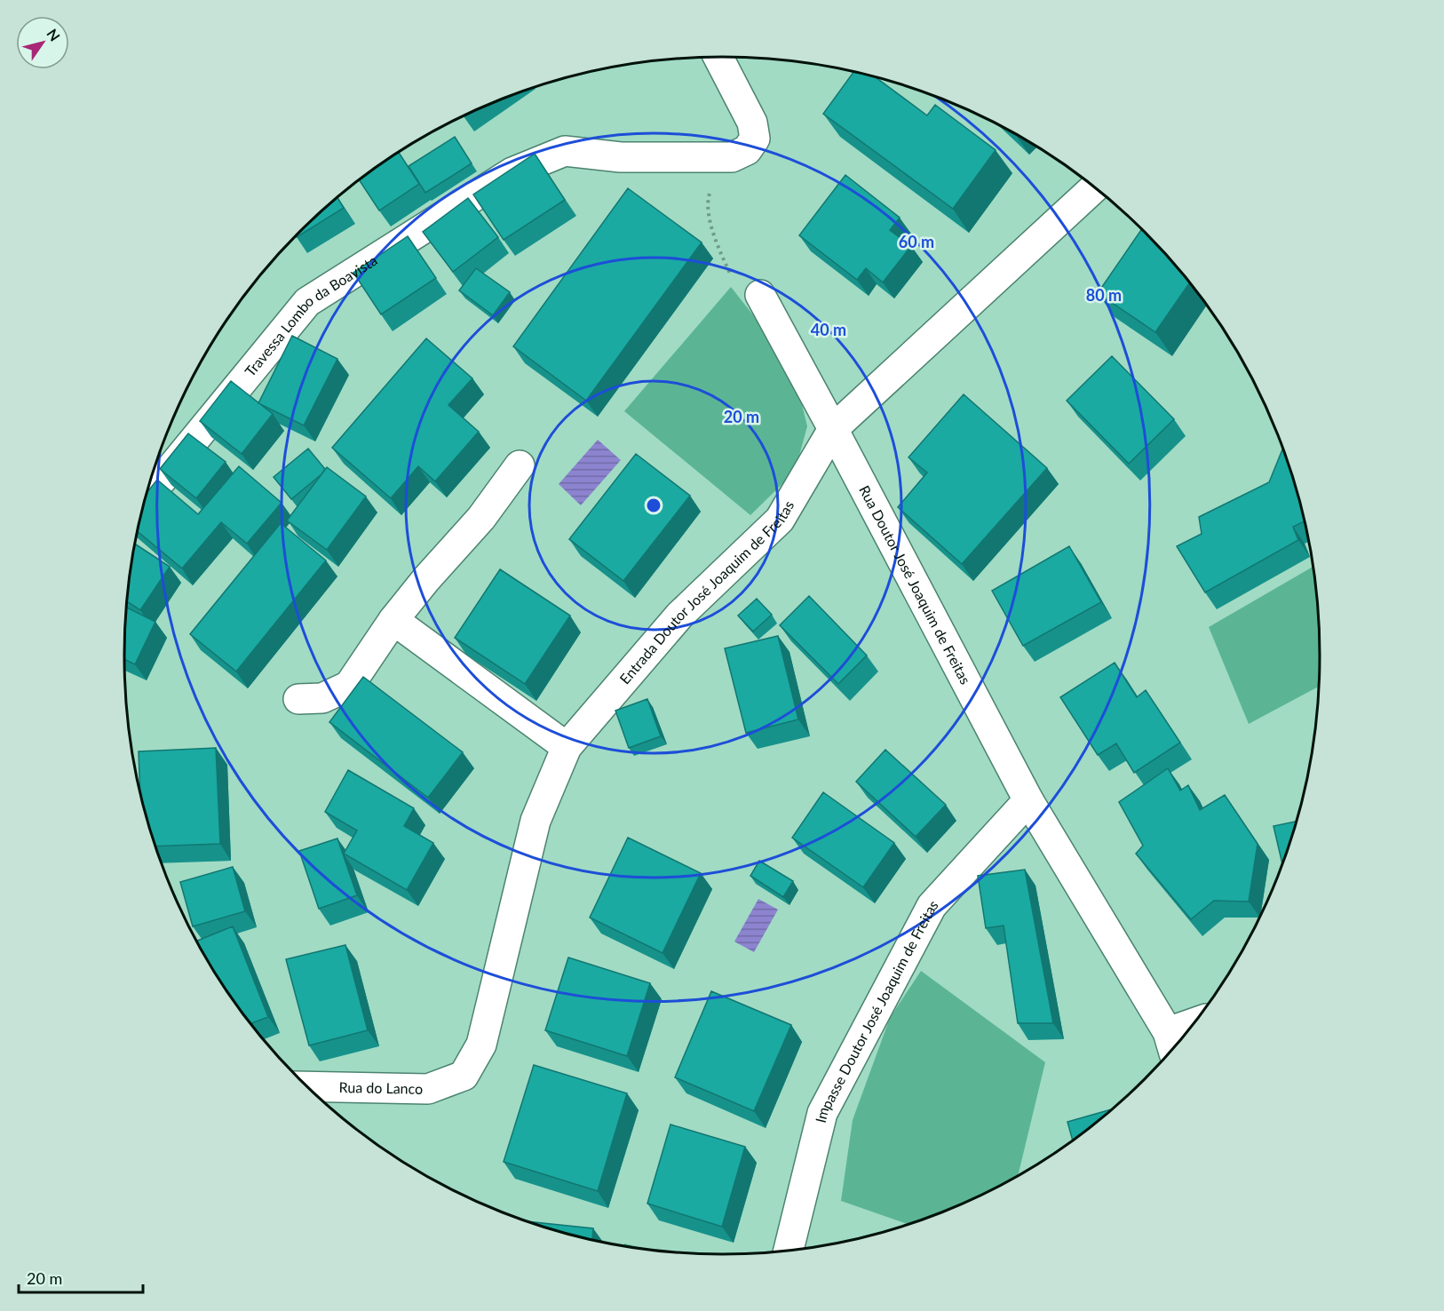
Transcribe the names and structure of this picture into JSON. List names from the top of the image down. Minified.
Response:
{"streets":{"street":["Travessa Lombo da Boavista","Rua Doutor José Joaquim de Freitas","Entrada Doutor José Joaquim de Freitas","Impasse Doutor José Joaquim de Freitas","Rua do Lanco"]},"crossings":[["Rua Doutor José Joaquim de Freitas","Entrada Doutor José Joaquim de Freitas"],["Rua Doutor José Joaquim de Freitas","Impasse Doutor José Joaquim de Freitas"],["Entrada Doutor José Joaquim de Freitas","Rua do Lanco"]],"scale_bar":"20 m","north":"top right","rings":["60 m","80 m","40 m","20 m"]}
